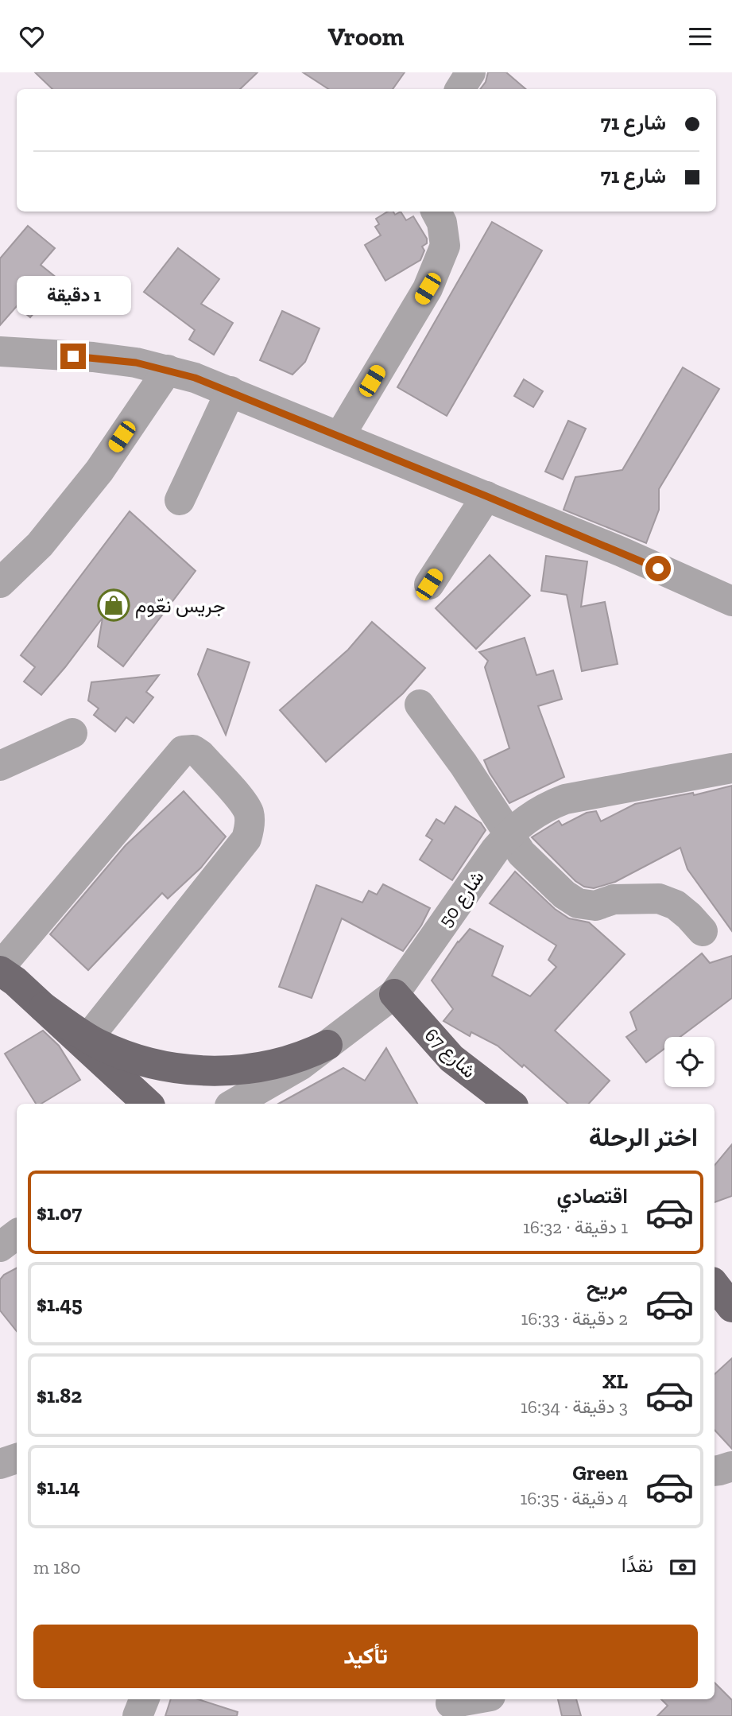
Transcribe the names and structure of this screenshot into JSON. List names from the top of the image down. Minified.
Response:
{"streets":{"main road":["شارع 67"],"street":["شارع 50"]},"crossings":[["شارع 50","شارع 67"]],"places":{"shop":["جريس نعّوم"]},"page":{"header":"Vroom","banner":["شارع 71","شارع 71"],"bubble":"1 دقيقة","heading":"اختر الرحلة","list":[{"name":"اقتصادي","note":"1 دقيقة · 16:32","value":"$1.07"},{"name":"مريح","note":"2 دقيقة · 16:33","value":"$1.45"},{"name":"XL","note":"3 دقيقة · 16:34","value":"$1.82"},{"name":"Green","note":"4 دقيقة · 16:35","value":"$1.14"}],"pay":["نقدًا","180 m"],"buttons":"تأكيد"}}
